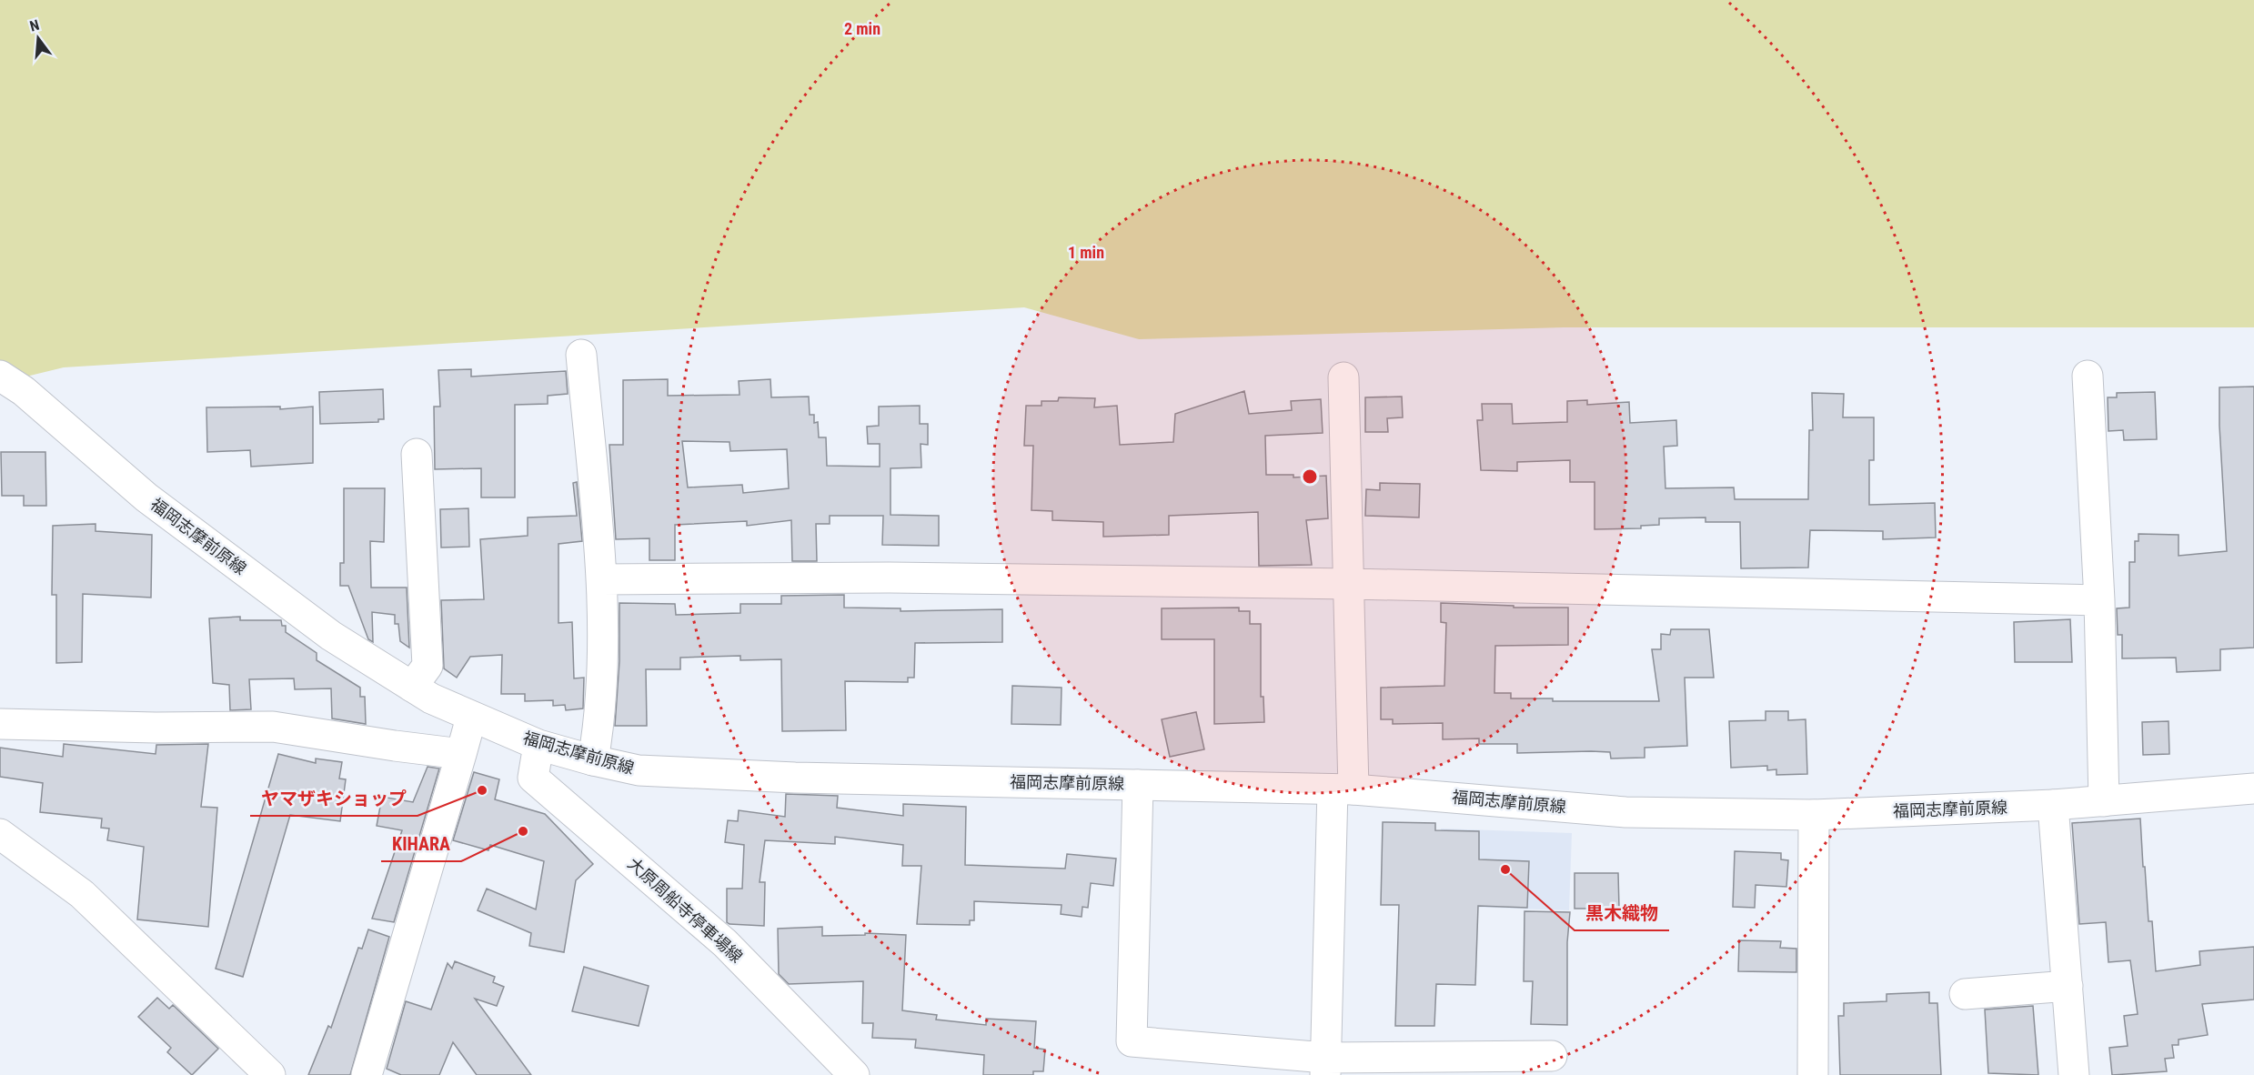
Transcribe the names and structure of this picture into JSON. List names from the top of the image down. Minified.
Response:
{"streets":{"street":["福岡志摩前原線","大原周船寺停車場線"]},"crossings":[["福岡志摩前原線","大原周船寺停車場線"]],"places":["ヤマザキショップ","KIHARA","黒木織物"],"north":"top","rings":["2 min","1 min"]}
